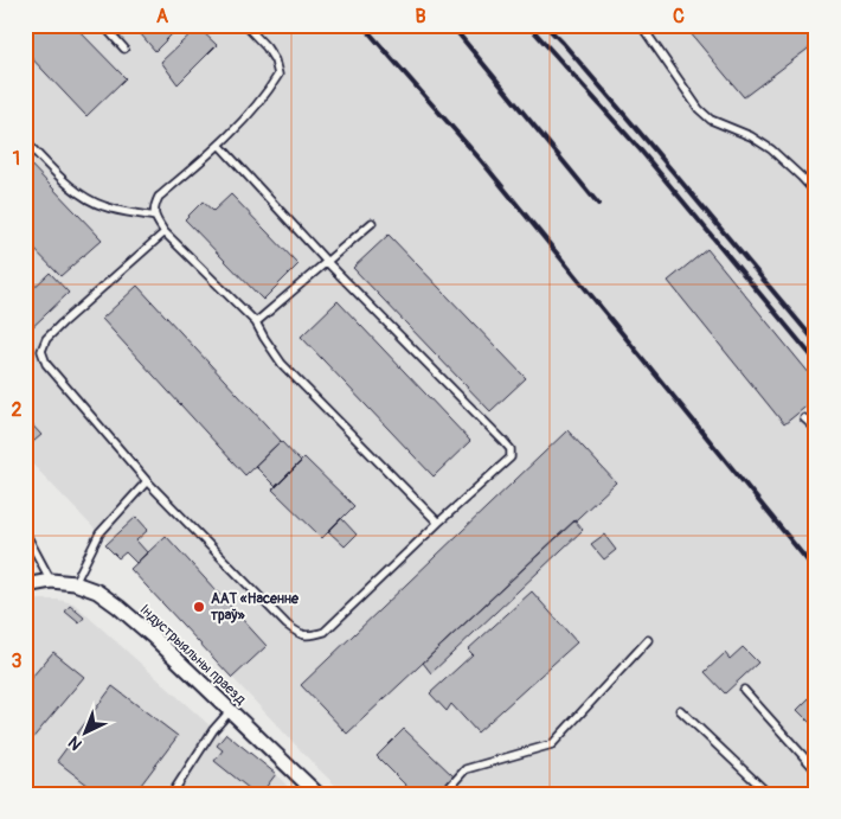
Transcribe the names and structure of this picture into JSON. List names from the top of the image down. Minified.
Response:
{"streets":{"street":["Індустрыяльны праезд"]},"places":["ААТ «Насенне траў»"],"north":"bottom left","grid":{"columns":["A","B","C"],"rows":["1","2","3"]}}
